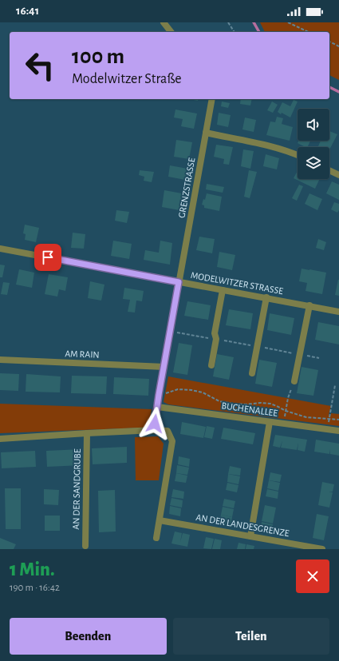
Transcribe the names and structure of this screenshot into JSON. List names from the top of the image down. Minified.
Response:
{"streets":{"street":["GRENZSTRASSE","MODELWITZER STRASSE","AM RAIN","BUCHENALLEE","AN DER SANDGRUBE","AN DER LANDESGRENZE"]},"crossings":[["GRENZSTRASSE","MODELWITZER STRASSE"]],"page":{"status":"16:41","turn":["100 m","Modelwitzer Straße"],"heading":["1 Min.","190 m · 16:42"],"buttons":["Beenden","Teilen"]}}
